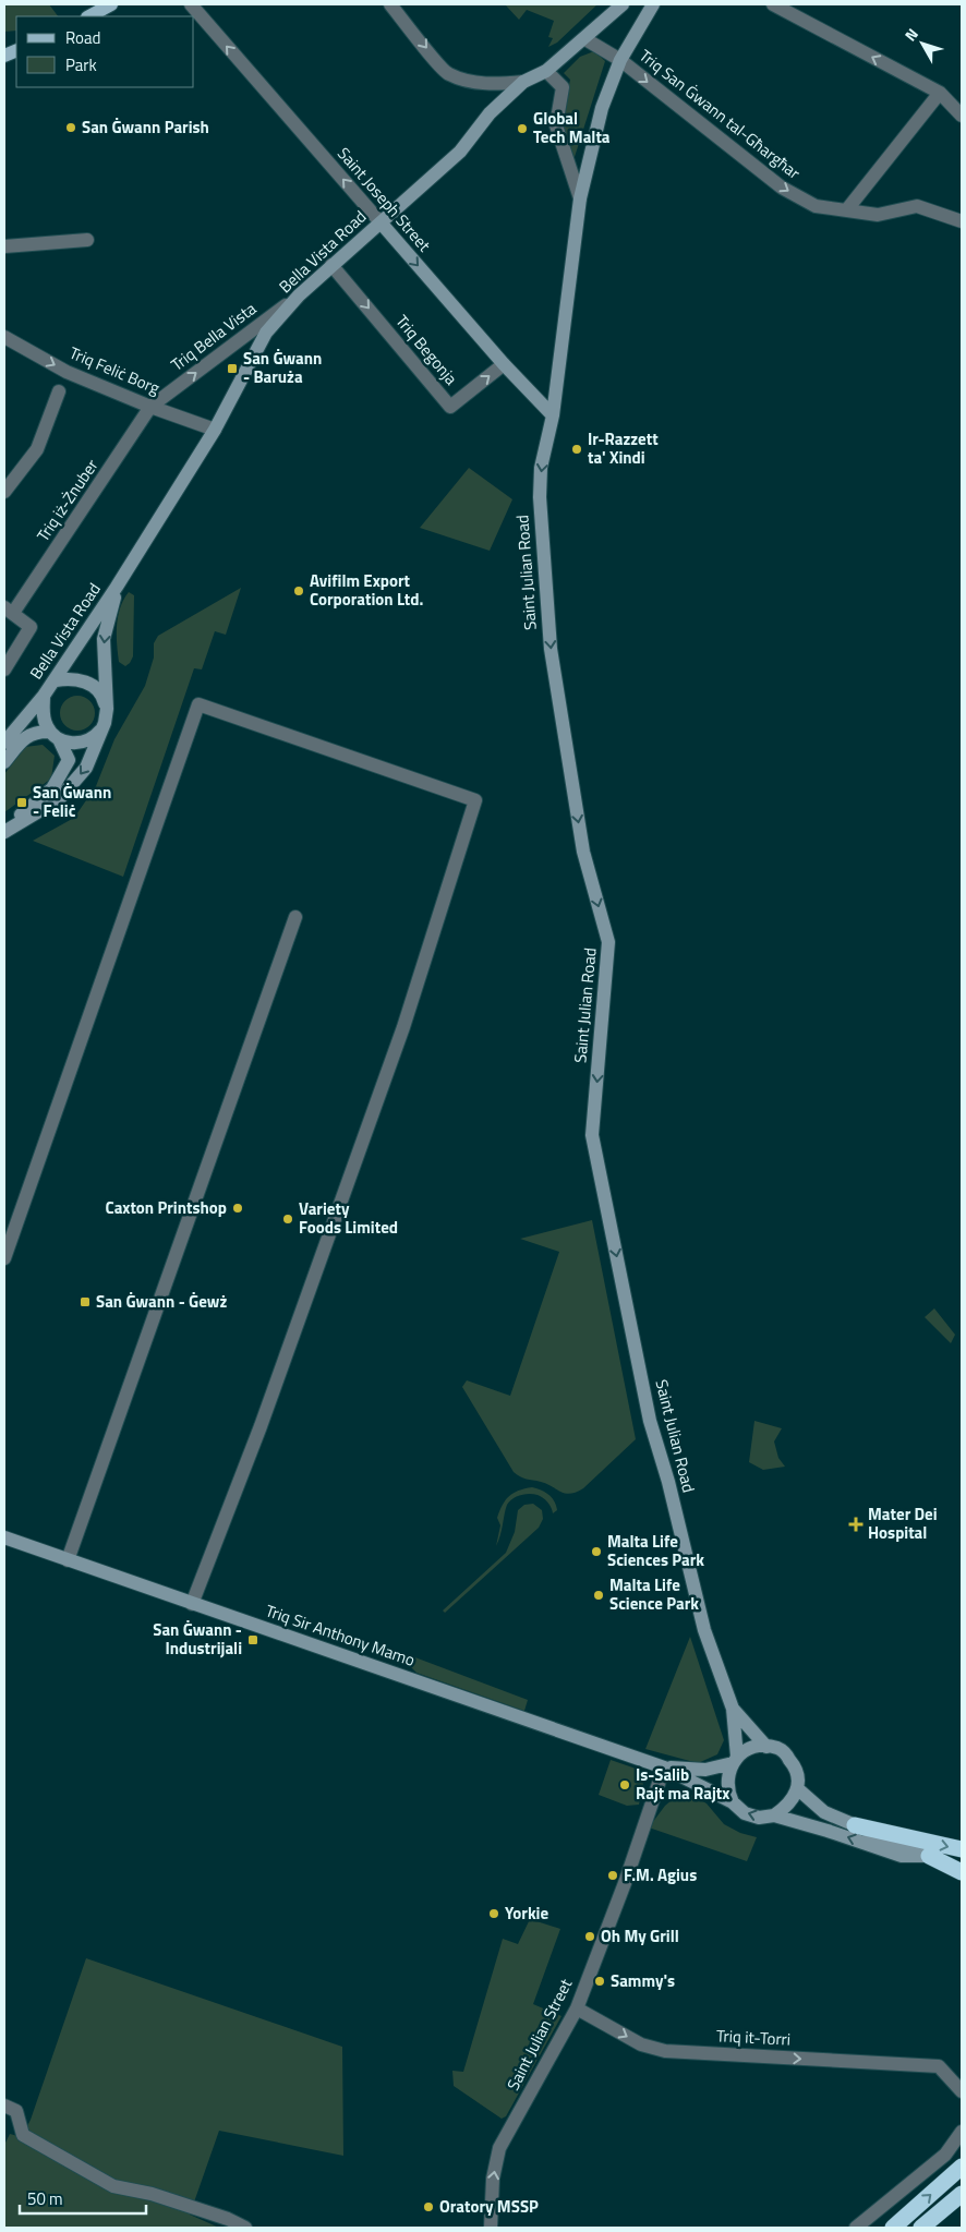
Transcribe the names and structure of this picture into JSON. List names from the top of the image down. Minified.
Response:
{"streets":{"main road":["Saint Joseph Street","Bella Vista Road","Saint Julian Road","Triq Sir Anthony Mamo"],"street":["Triq San Ġwann tal-Għargħar","Triq Bella Vista","Triq Begonja","Triq Feliċ Borg","Triq iż-Żnuber","Saint Julian Street","Triq it-Torri"]},"crossings":[["Triq San Ġwann tal-Għargħar","Bella Vista Road"],["Triq San Ġwann tal-Għargħar","Saint Julian Road"],["Saint Joseph Street","Bella Vista Road"],["Saint Joseph Street","Triq Begonja"],["Saint Joseph Street","Saint Julian Road"],["Bella Vista Road","Triq Bella Vista"],["Bella Vista Road","Triq Begonja"],["Bella Vista Road","Triq Feliċ Borg"],["Bella Vista Road","Saint Julian Road"],["Triq Bella Vista","Triq Feliċ Borg"],["Triq Bella Vista","Triq iż-Żnuber"],["Triq Feliċ Borg","Triq iż-Żnuber"],["Saint Julian Road","Triq Sir Anthony Mamo"],["Triq Sir Anthony Mamo","Saint Julian Street"],["Saint Julian Street","Triq it-Torri"]],"one_way":["Triq San Ġwann tal-Għargħar","Triq Bella Vista","Triq Feliċ Borg","Saint Julian Road","Saint Julian Street","Triq it-Torri"],"places":{"other":["San Ġwann Parish","Global Tech Malta","Ir-Razzett ta' Xindi","Avifilm Export Corporation Ltd.","Caxton Printshop","Variety Foods Limited","Malta Life Sciences Park","Malta Life Science Park","Is-Salib Rajt ma Rajtx","F.M. Agius","Yorkie","Oh My Grill","Sammy's","Oratory MSSP"],"transit":["San Ġwann - Baruża","San Ġwann - Feliċ","San Ġwann - Ġewż","San Ġwann - Industrijali"],"health":["Mater Dei Hospital"]},"legend":["Road","Park"],"scale_bar":"50 m","north":"top left"}
